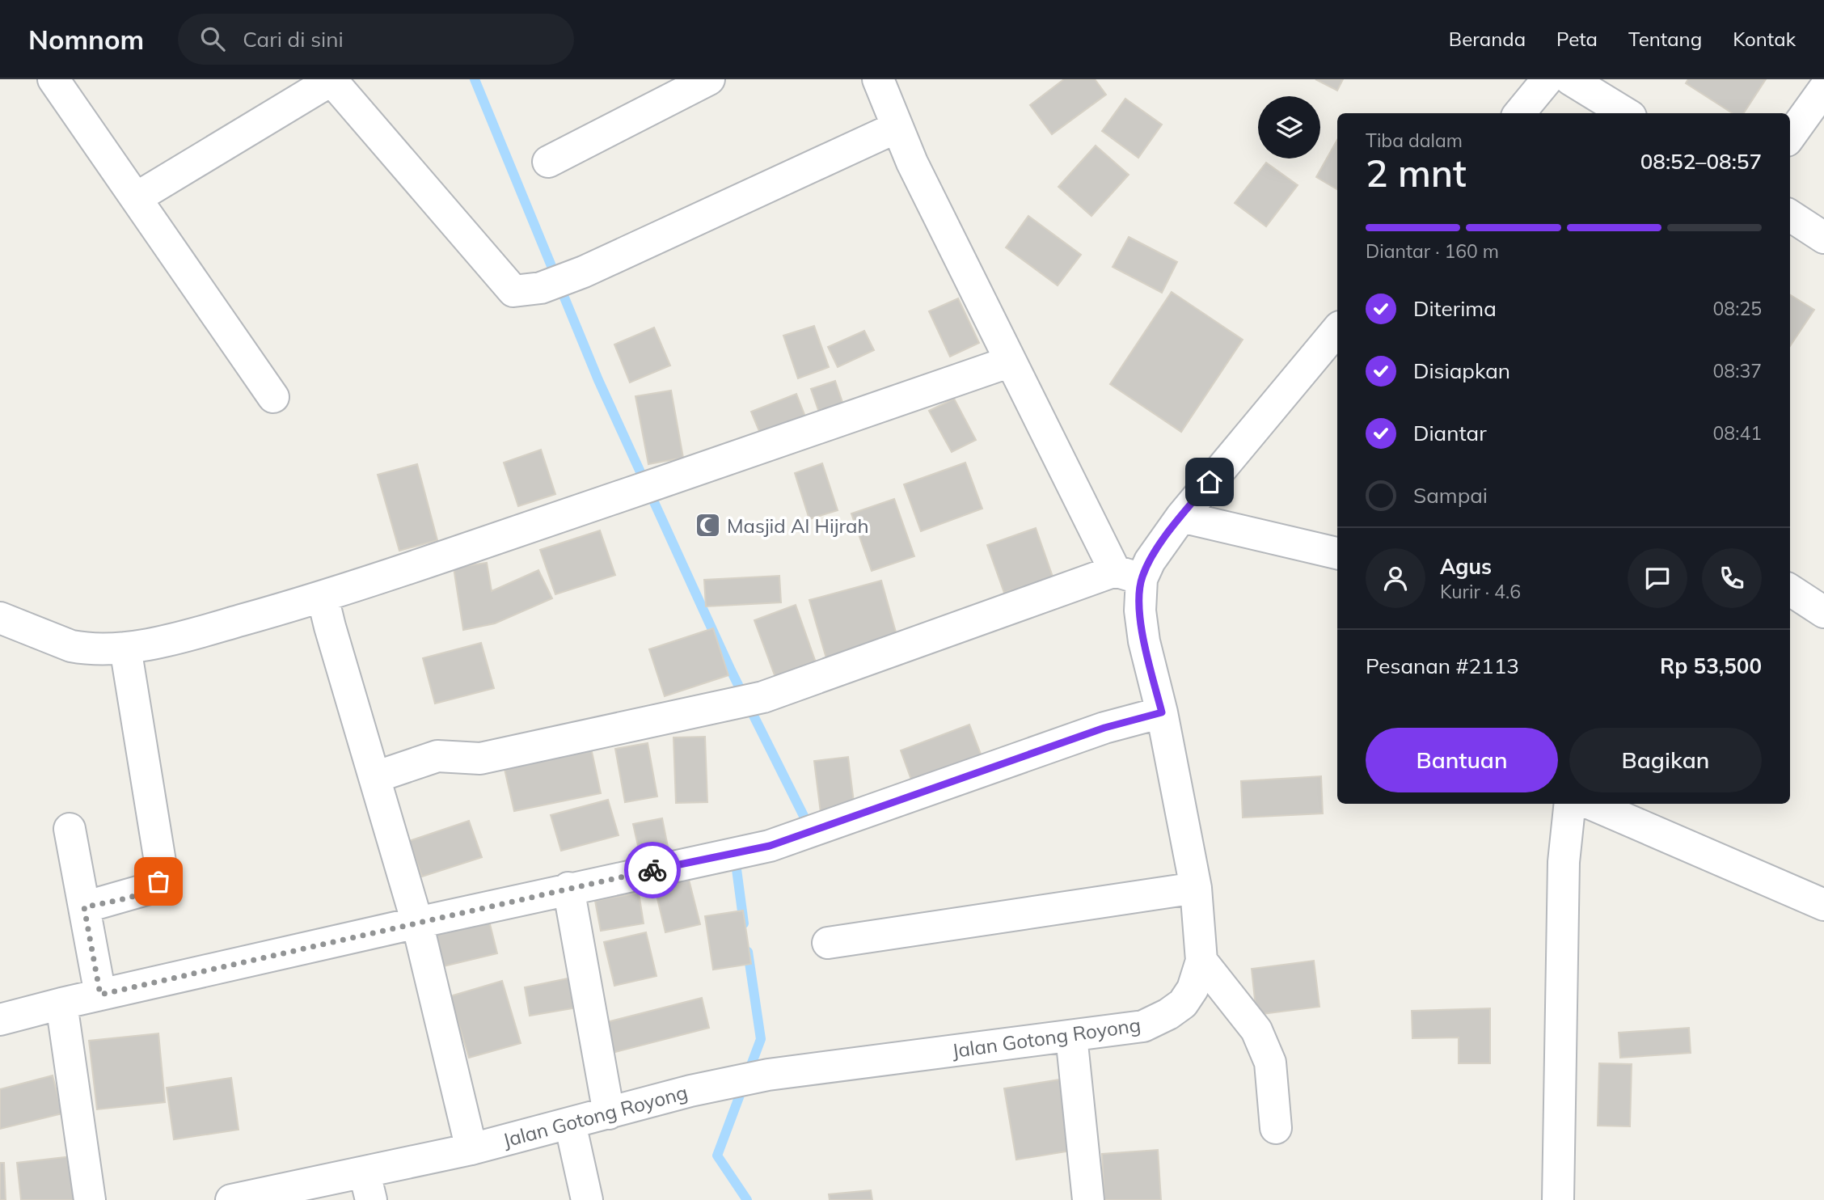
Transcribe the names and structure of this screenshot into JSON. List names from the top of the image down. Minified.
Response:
{"streets":{"street":["Jalan Gotong Royong"]},"places":{"mosque":["Masjid Al Hijrah"]},"page":{"header":"Nomnom","search":"Cari di sini","nav":["Beranda","Peta","Tentang","Kontak"],"heading":["2 mnt","Tiba dalam","08:52–08:57"],"panel":["Agus","Kurir · 4.6","Pesanan #2113","Rp 53,500"],"bar":"Diantar · 160 m","list":[["Diterima","08:25"],["Disiapkan","08:37"],["Diantar","08:41"],"Sampai"],"buttons":["Bantuan","Bagikan"]}}
